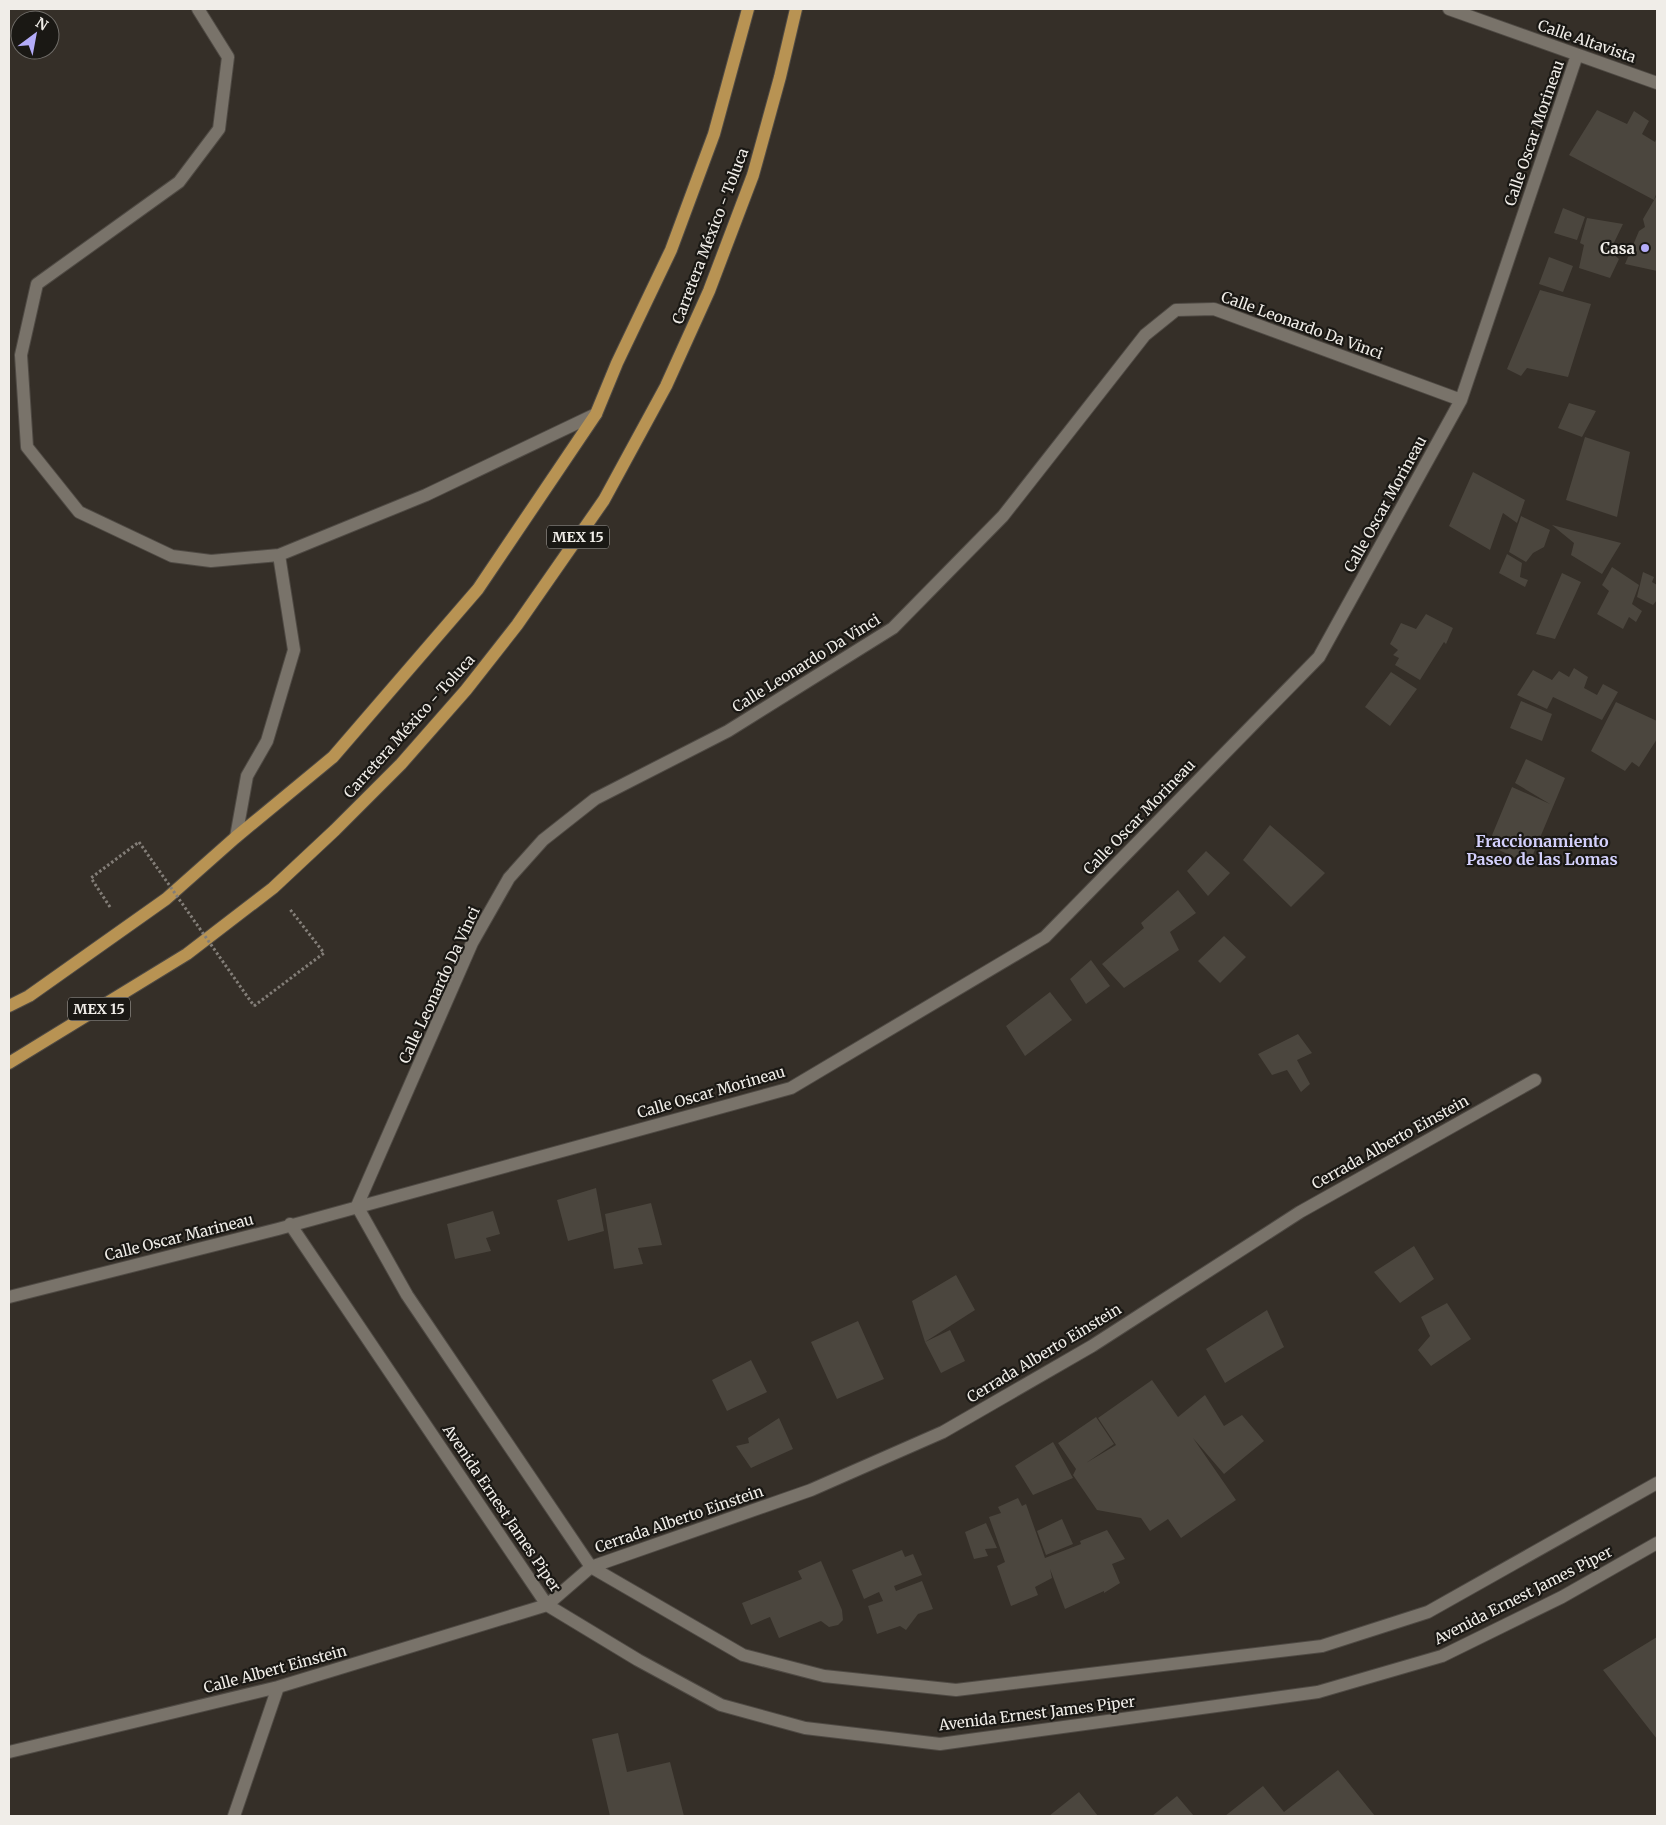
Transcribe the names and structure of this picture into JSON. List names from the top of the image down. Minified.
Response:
{"streets":{"main road":["Carretera México - Toluca","MEX 15"],"street":["Calle Altavista","Calle Oscar Morineau","Calle Leonardo Da Vinci","Cerrada Alberto Einstein","Calle Oscar Marineau","Avenida Ernest James Piper","Calle Albert Einstein"]},"crossings":[["Calle Altavista","Calle Oscar Morineau"],["Calle Oscar Morineau","Calle Leonardo Da Vinci"],["Calle Oscar Morineau","Calle Oscar Marineau"],["Calle Oscar Morineau","Avenida Ernest James Piper"],["Calle Leonardo Da Vinci","Calle Oscar Marineau"],["Calle Leonardo Da Vinci","Avenida Ernest James Piper"],["Cerrada Alberto Einstein","Avenida Ernest James Piper"],["Cerrada Alberto Einstein","Calle Albert Einstein"],["Calle Oscar Marineau","Avenida Ernest James Piper"],["Avenida Ernest James Piper","Calle Albert Einstein"]],"districts":["Fraccionamiento Paseo de las Lomas"],"places":["Casa"],"north":"top right"}
